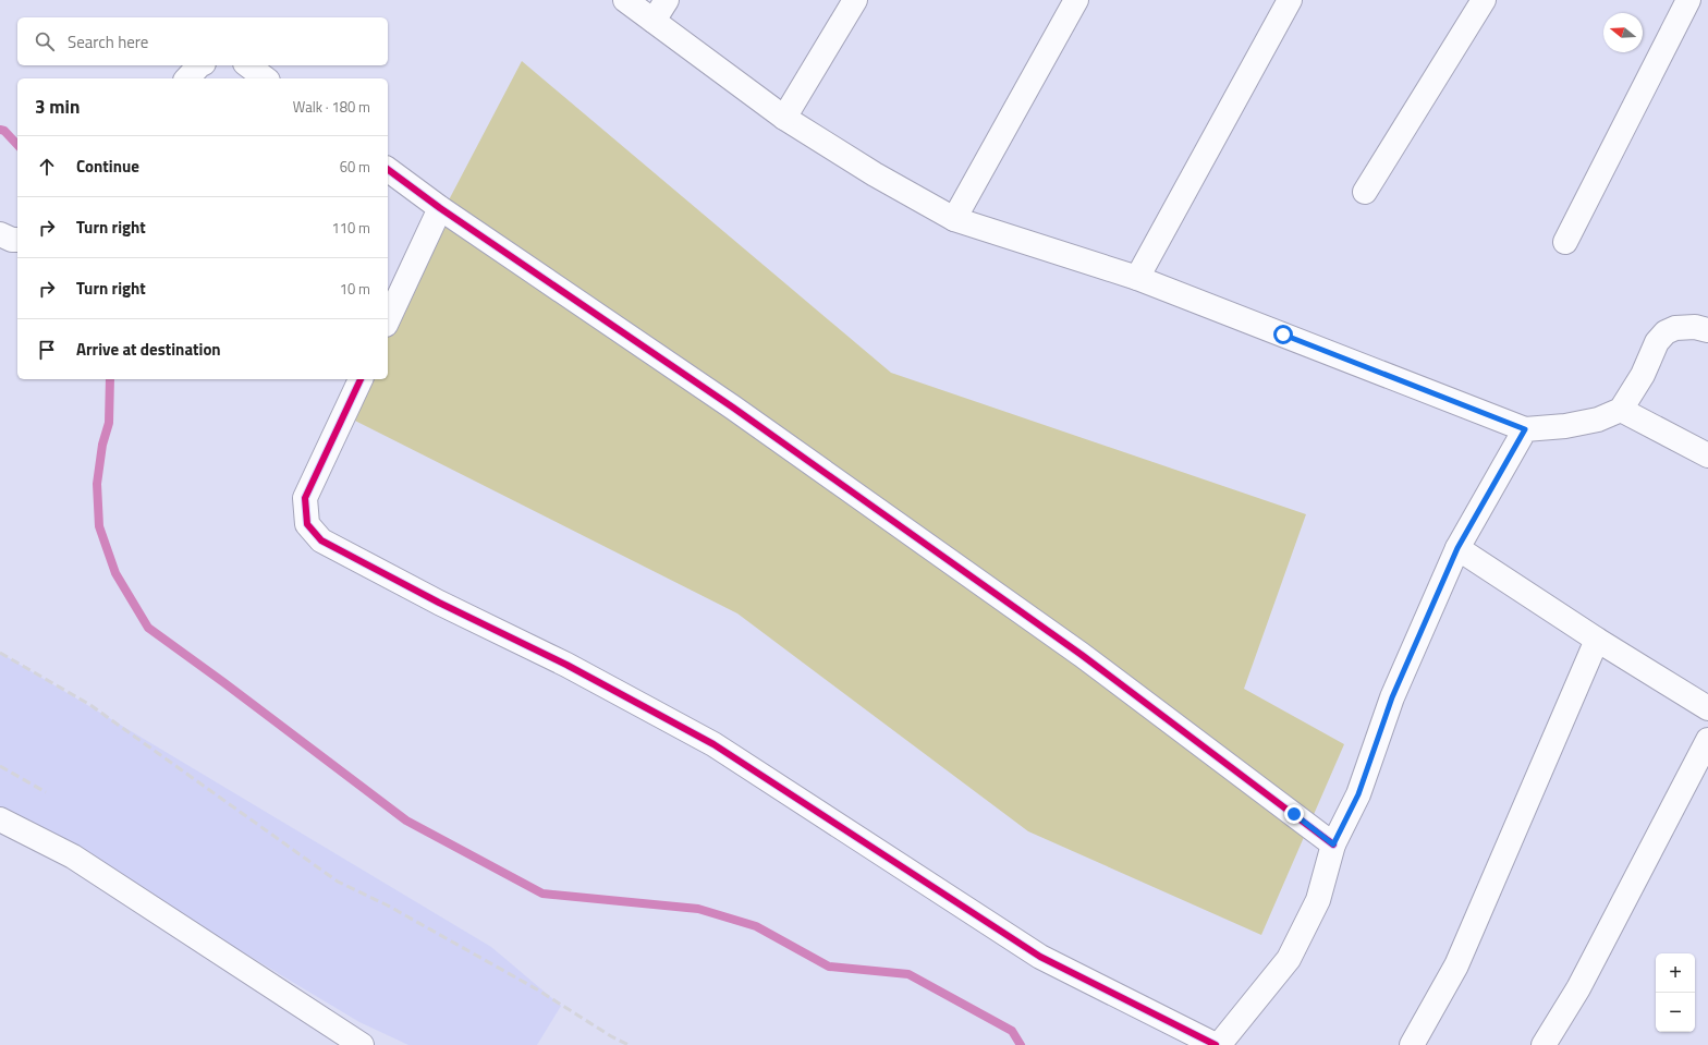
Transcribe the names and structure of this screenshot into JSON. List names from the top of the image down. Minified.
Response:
{"north":"left","page":{"search":"Search here","heading":["3 min","Walk · 180 m"],"list":[["Continue","60 m"],["Turn right","110 m"],["Turn right","10 m"],"Arrive at destination"],"map_buttons":["+","−"]}}
